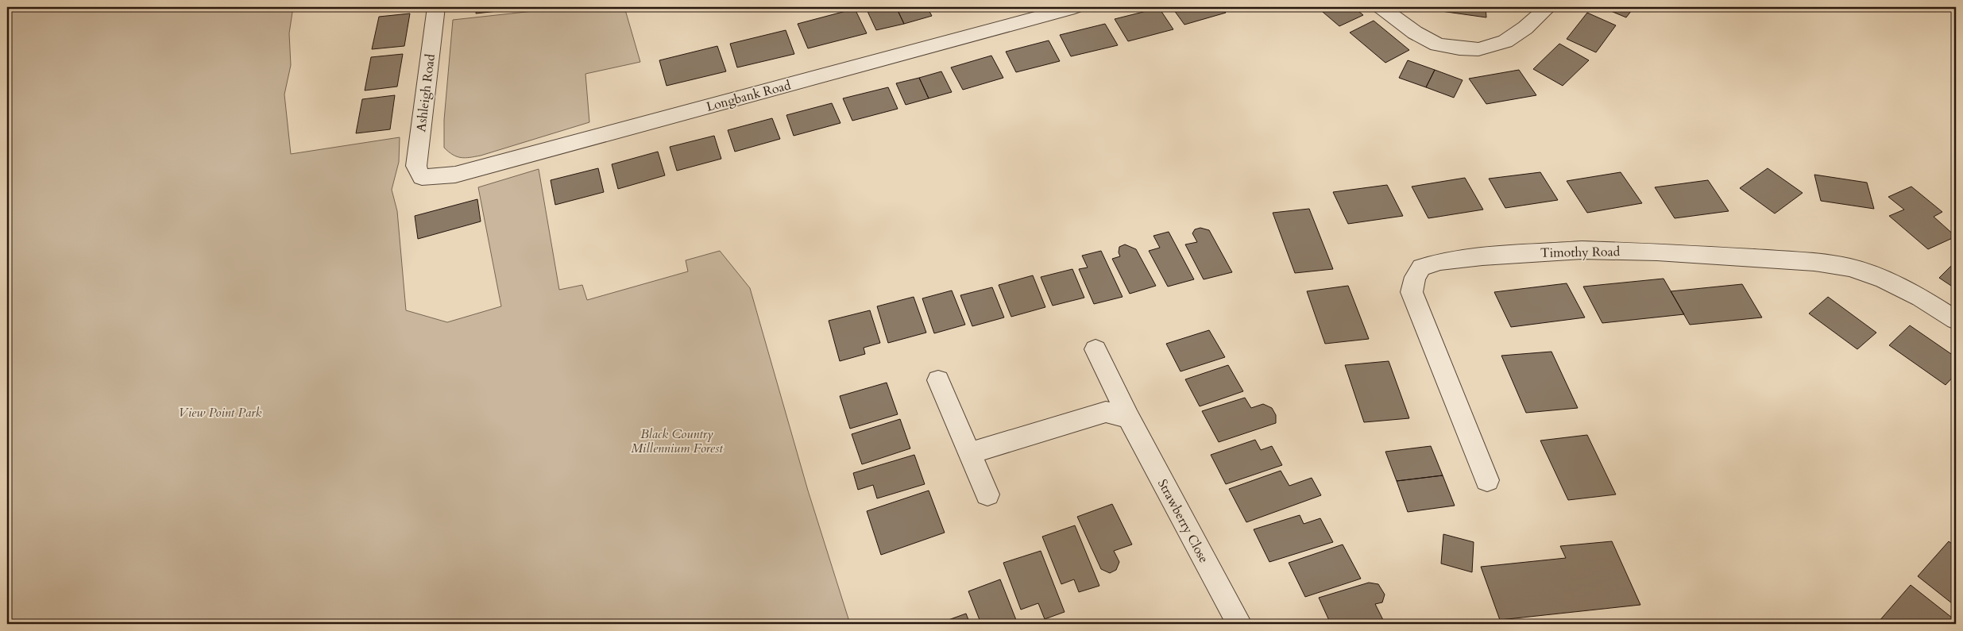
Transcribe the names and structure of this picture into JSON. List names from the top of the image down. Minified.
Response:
{"streets":{"street":["Ashleigh Road","Longbank Road","Timothy Road","Strawberry Close"]},"crossings":[["Ashleigh Road","Longbank Road"]],"parks":["View Point Park","Black Country Millennium Forest"]}
